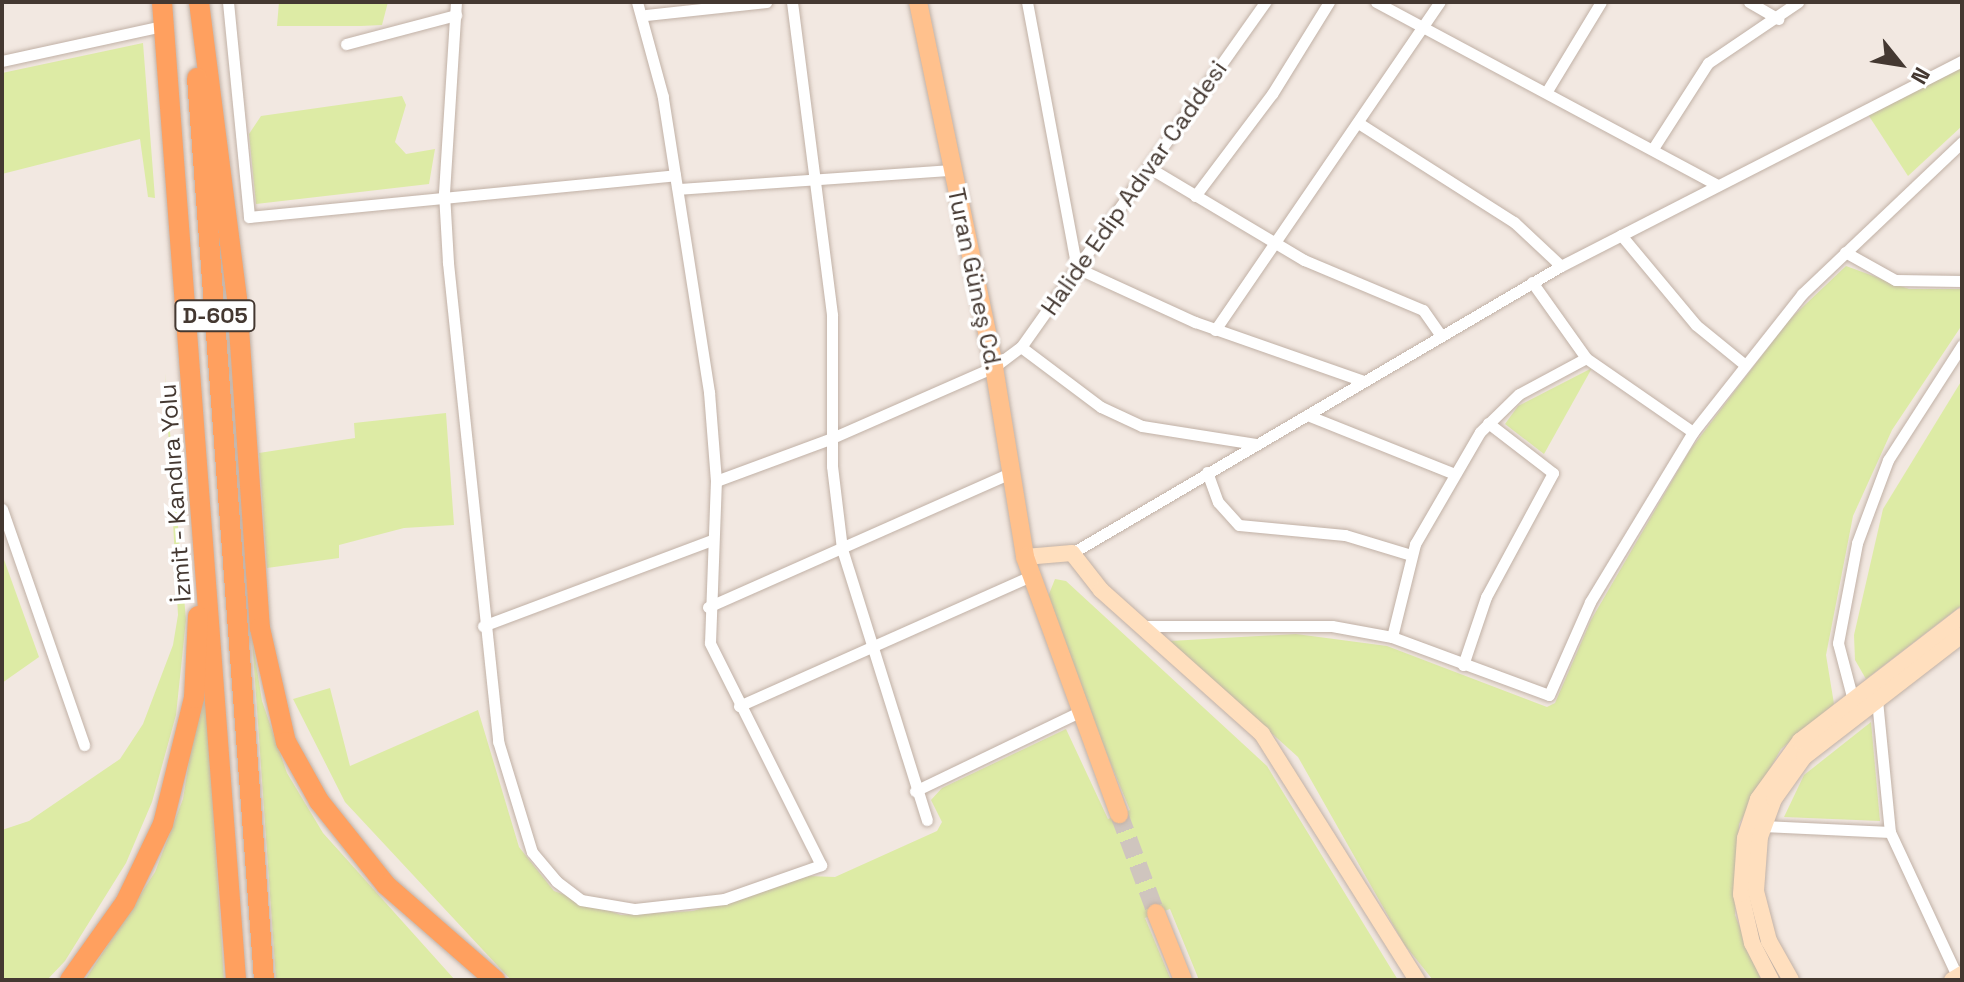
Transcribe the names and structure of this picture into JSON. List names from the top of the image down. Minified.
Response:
{"streets":{"highway":["D-605","İzmit - Kandıra Yolu"],"main road":["Turan Güneş Cd."],"street":["Halide Edip Adıvar Caddesi"]},"crossings":[["Halide Edip Adıvar Caddesi","Turan Güneş Cd."]],"north":"bottom right"}
